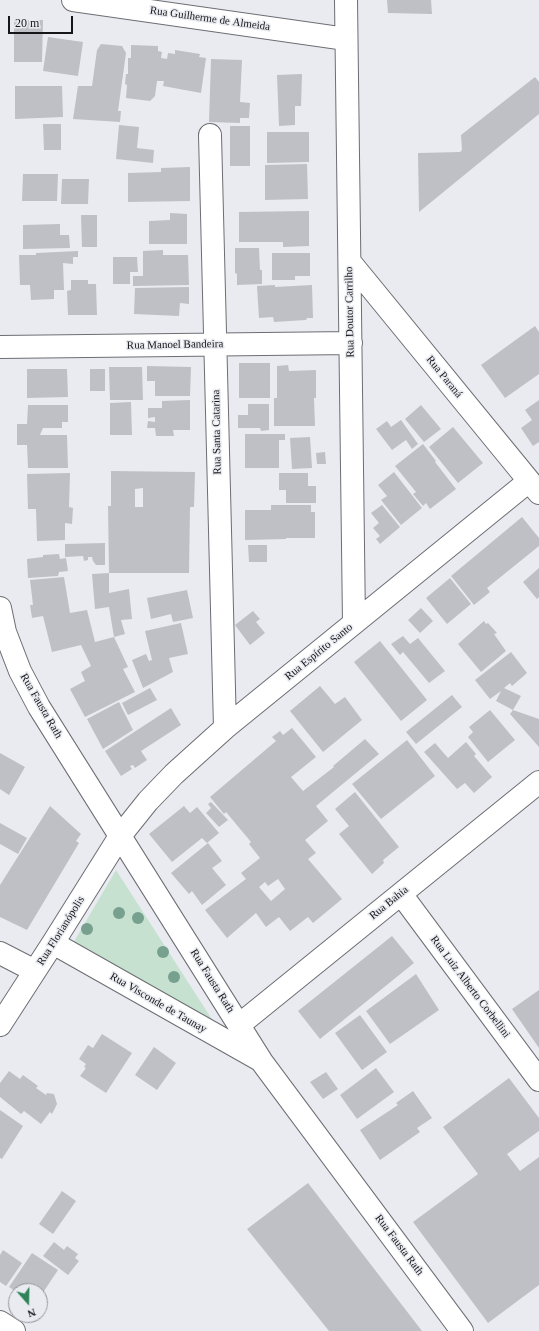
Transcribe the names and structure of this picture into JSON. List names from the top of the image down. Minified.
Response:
{"streets":{"street":["Rua Guilherme de Almeida","Rua Doutor Carrilho","Rua Manoel Bandeira","Rua Paraná","Rua Santa Catarina","Rua Espírito Santo","Rua Fausta Rath","Rua Bahia","Rua Florianópolis","Rua Luiz Alberto Corbellini","Rua Visconde de Taunay"]},"crossings":[["Rua Guilherme de Almeida","Rua Doutor Carrilho"],["Rua Doutor Carrilho","Rua Manoel Bandeira"],["Rua Doutor Carrilho","Rua Paraná"],["Rua Doutor Carrilho","Rua Espírito Santo"],["Rua Manoel Bandeira","Rua Santa Catarina"],["Rua Paraná","Rua Espírito Santo"],["Rua Santa Catarina","Rua Espírito Santo"],["Rua Espírito Santo","Rua Fausta Rath"],["Rua Espírito Santo","Rua Florianópolis"],["Rua Fausta Rath","Rua Bahia"],["Rua Fausta Rath","Rua Florianópolis"],["Rua Fausta Rath","Rua Visconde de Taunay"],["Rua Bahia","Rua Luiz Alberto Corbellini"],["Rua Florianópolis","Rua Visconde de Taunay"]],"scale_bar":"20 m","north":"bottom"}
